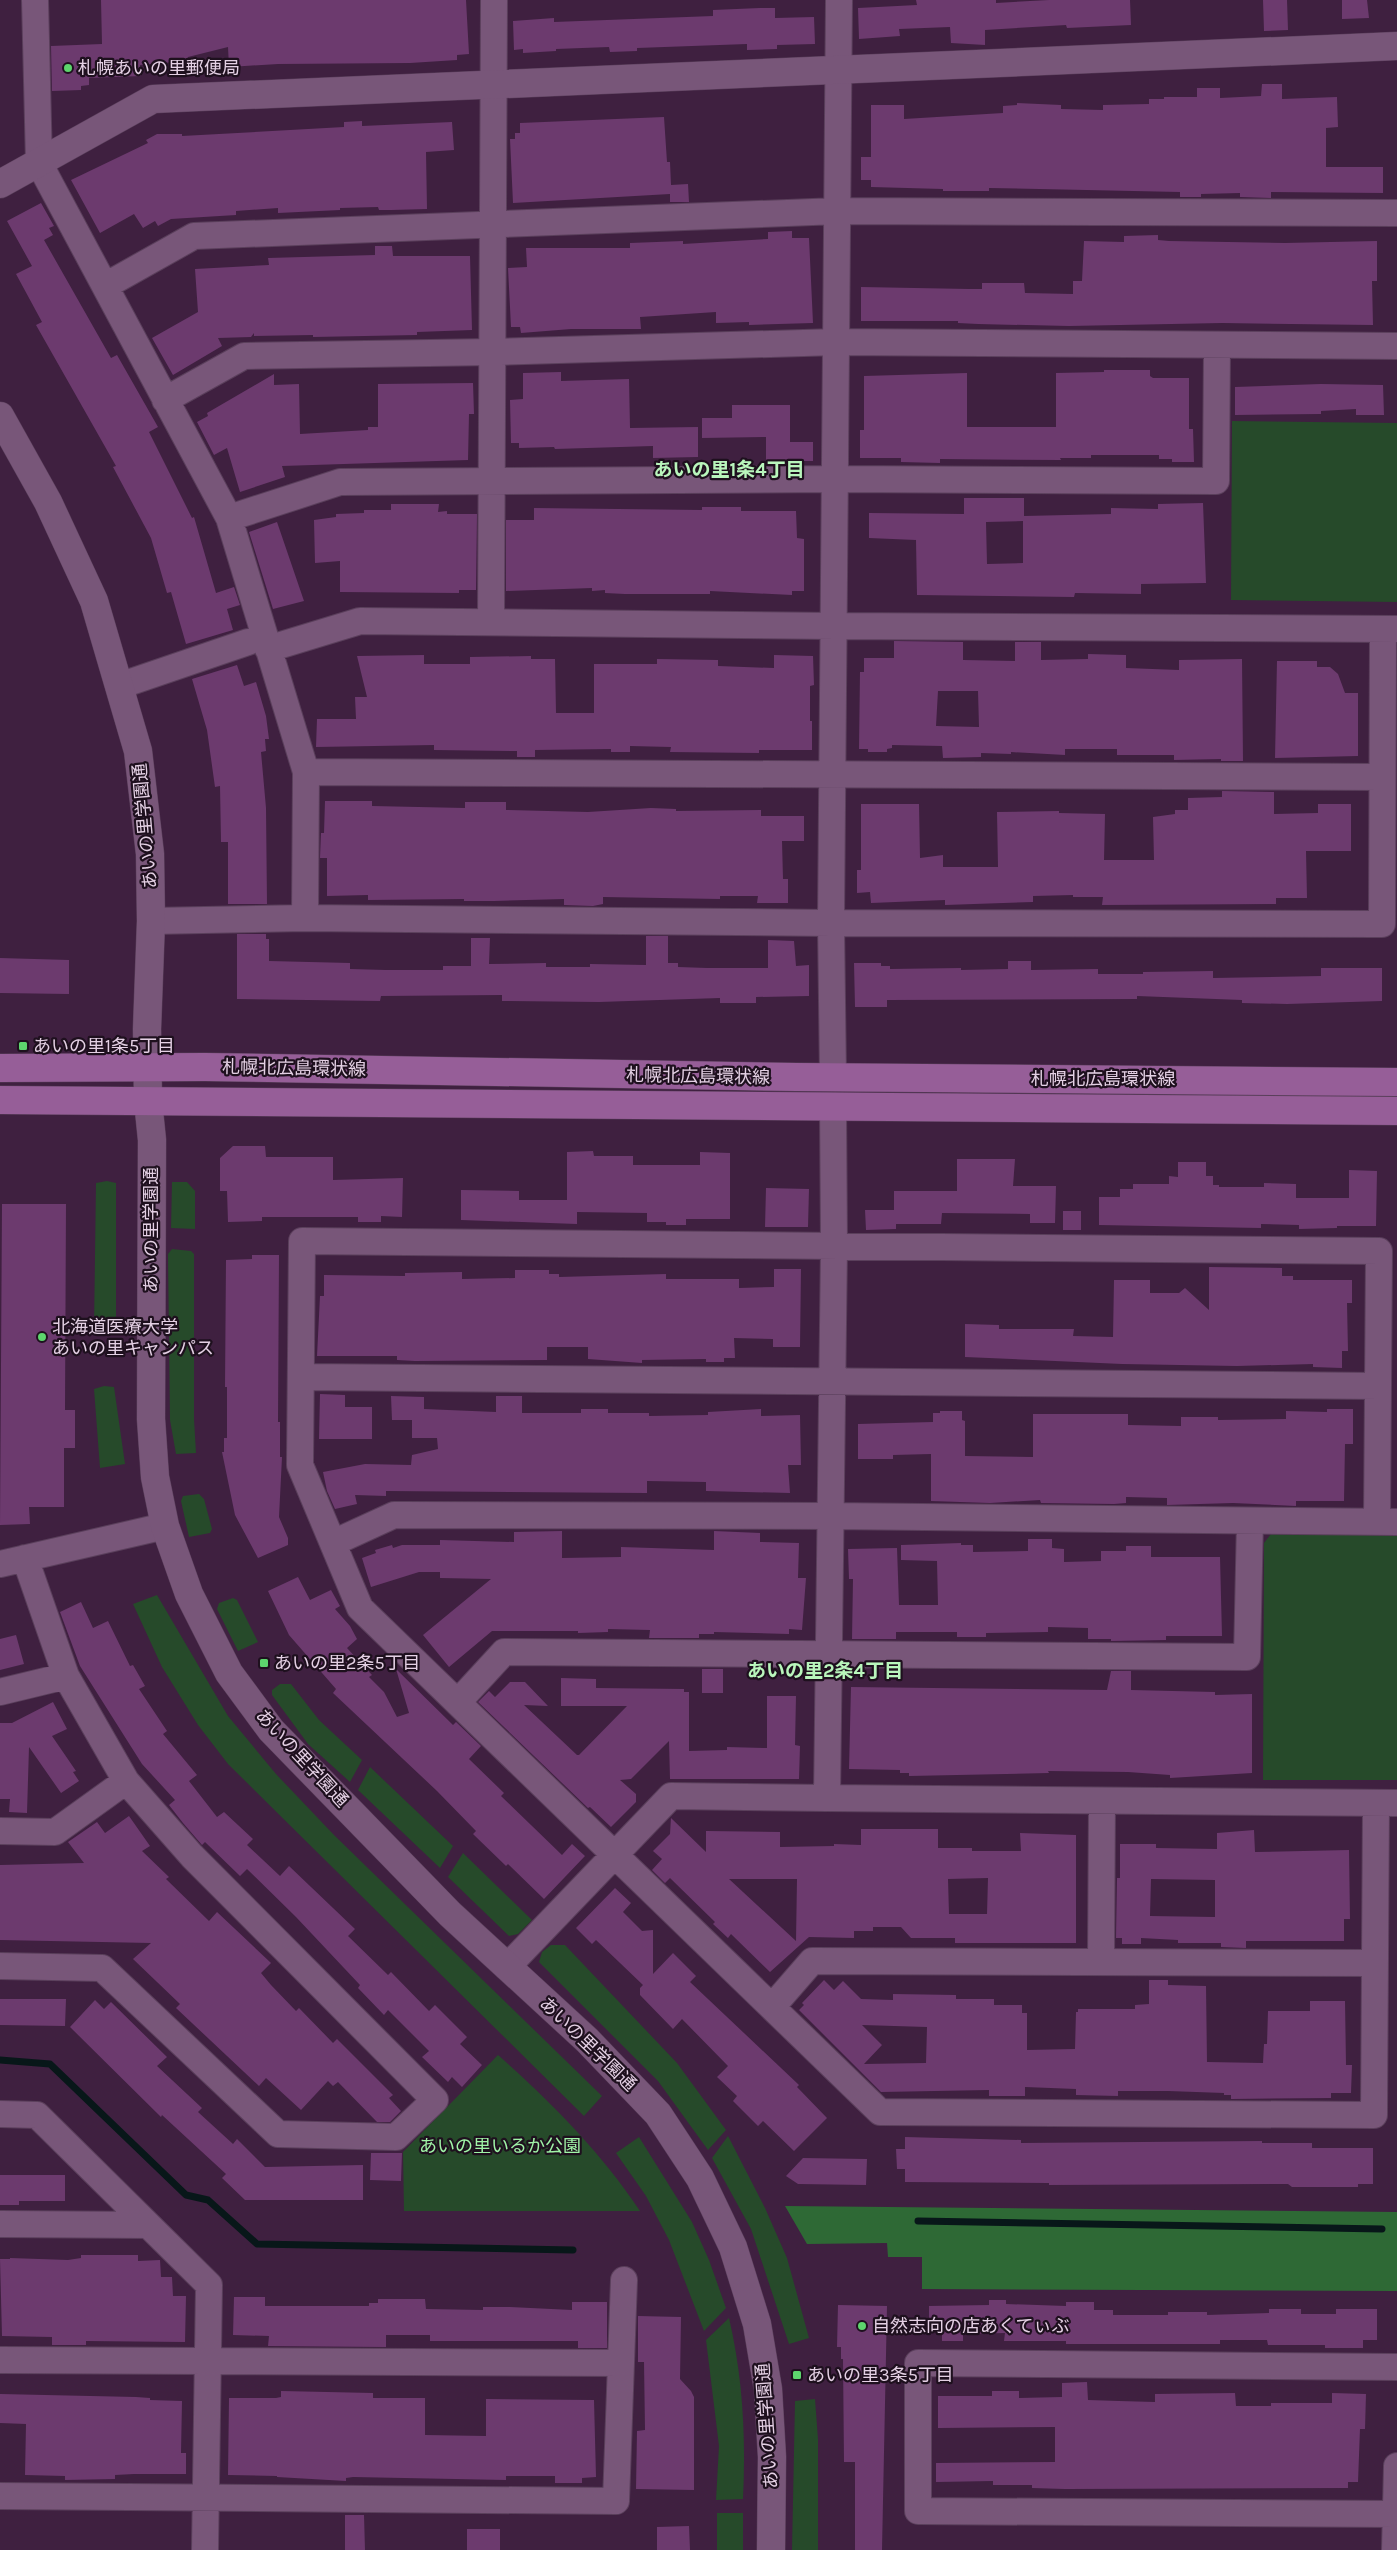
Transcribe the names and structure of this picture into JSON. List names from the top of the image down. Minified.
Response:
{"streets":{"main road":["札幌北広島環状線"],"street":["あいの里学園通"]},"crossings":[["あいの里学園通","札幌北広島環状線"]],"districts":["あいの里1条4丁目","あいの里2条4丁目"],"parks":["あいの里いるか公園"],"places":{"other":["札幌あいの里郵便局","北海道医療大学 あいの里キャンパス","自然志向の店あくてぃぶ"],"transit":["あいの里1条5丁目","あいの里2条5丁目","あいの里3条5丁目"]}}
